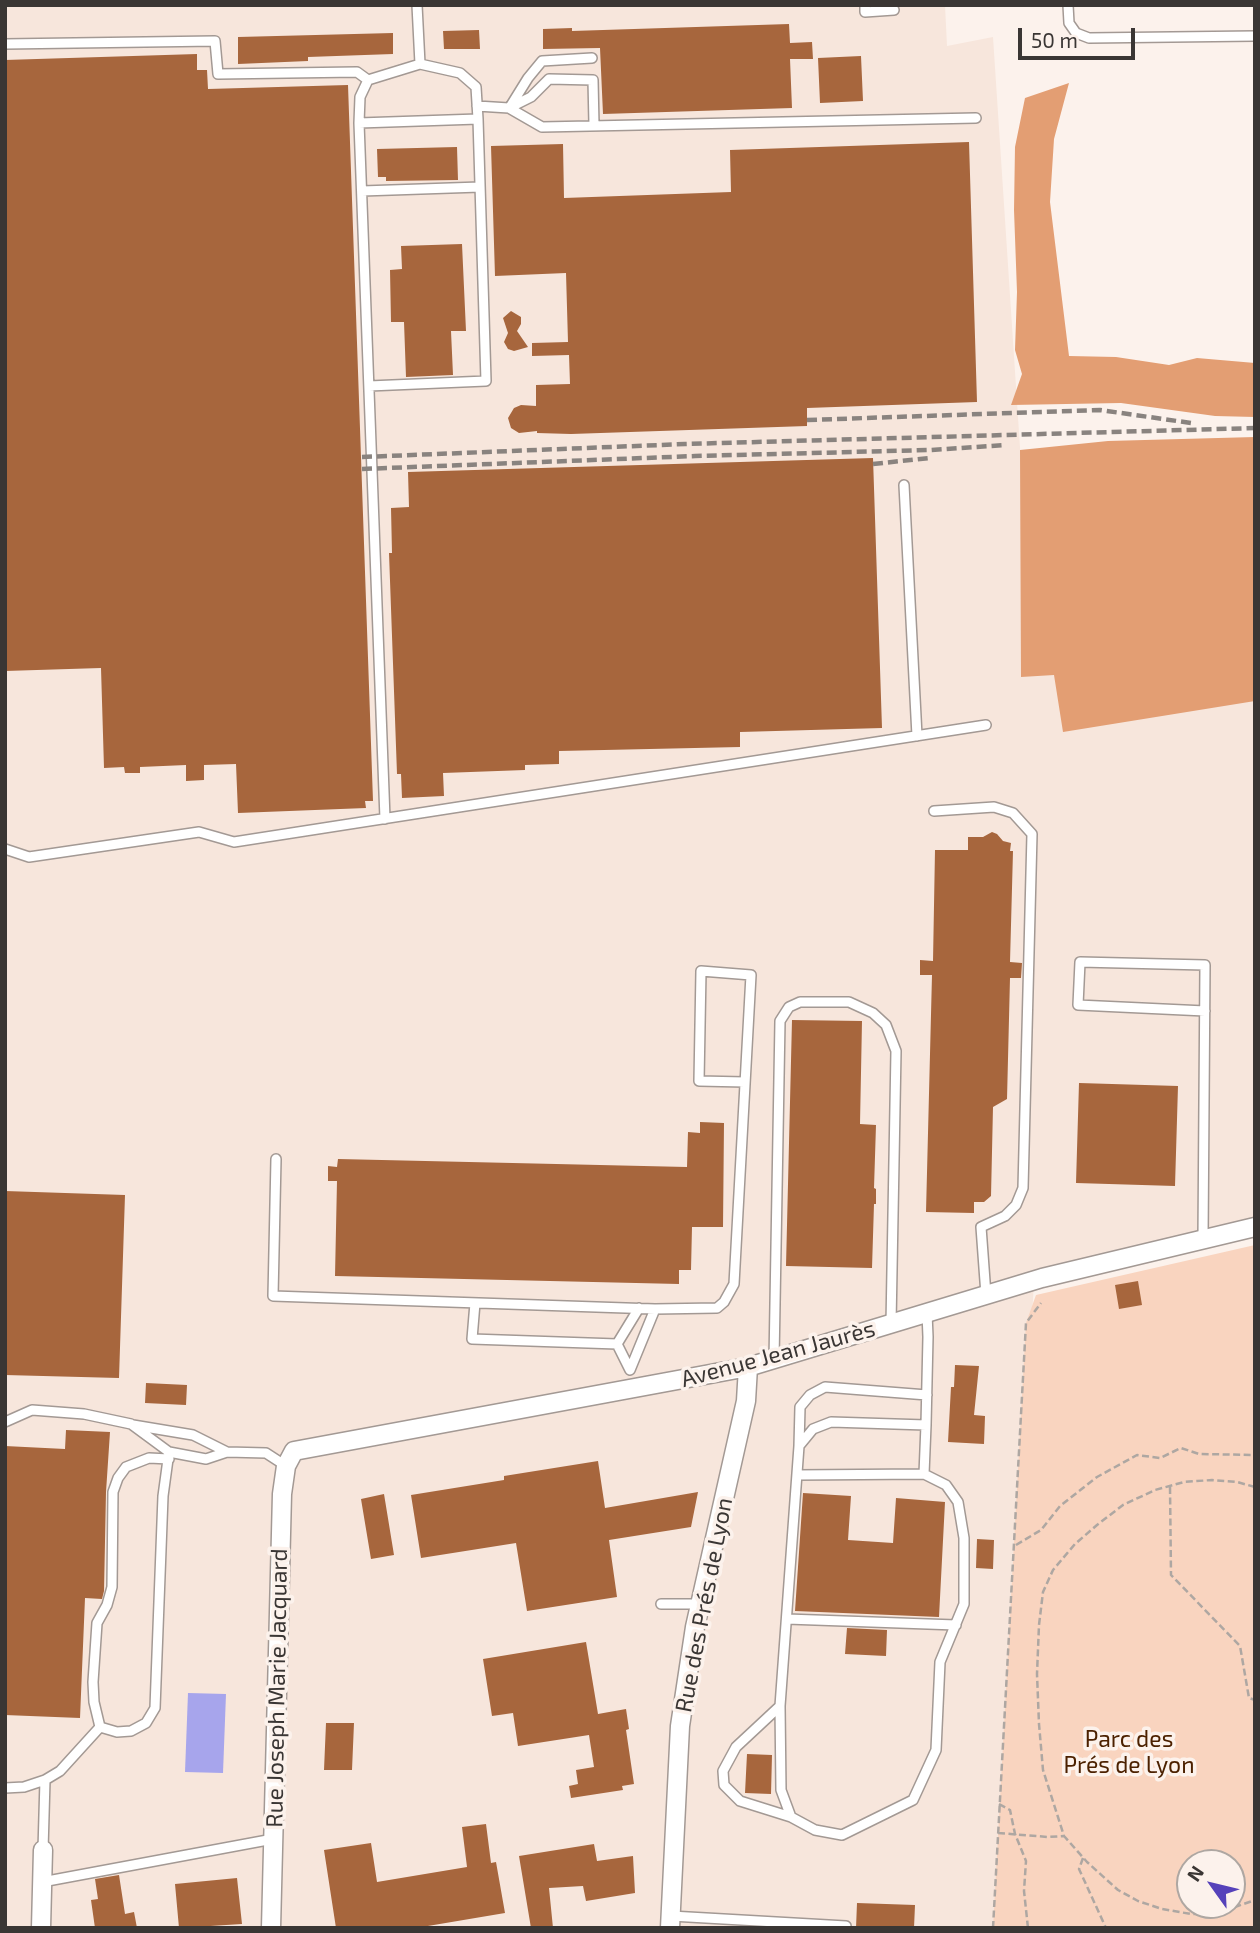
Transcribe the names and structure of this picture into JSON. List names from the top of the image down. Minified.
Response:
{"streets":{"street":["Avenue Jean Jaurès","Rue des Prés de Lyon","Rue Joseph Marie Jacquard"]},"crossings":[["Avenue Jean Jaurès","Rue des Prés de Lyon"],["Avenue Jean Jaurès","Rue Joseph Marie Jacquard"]],"parks":["Parc des Prés de Lyon"],"scale_bar":"50 m","north":"top left"}
